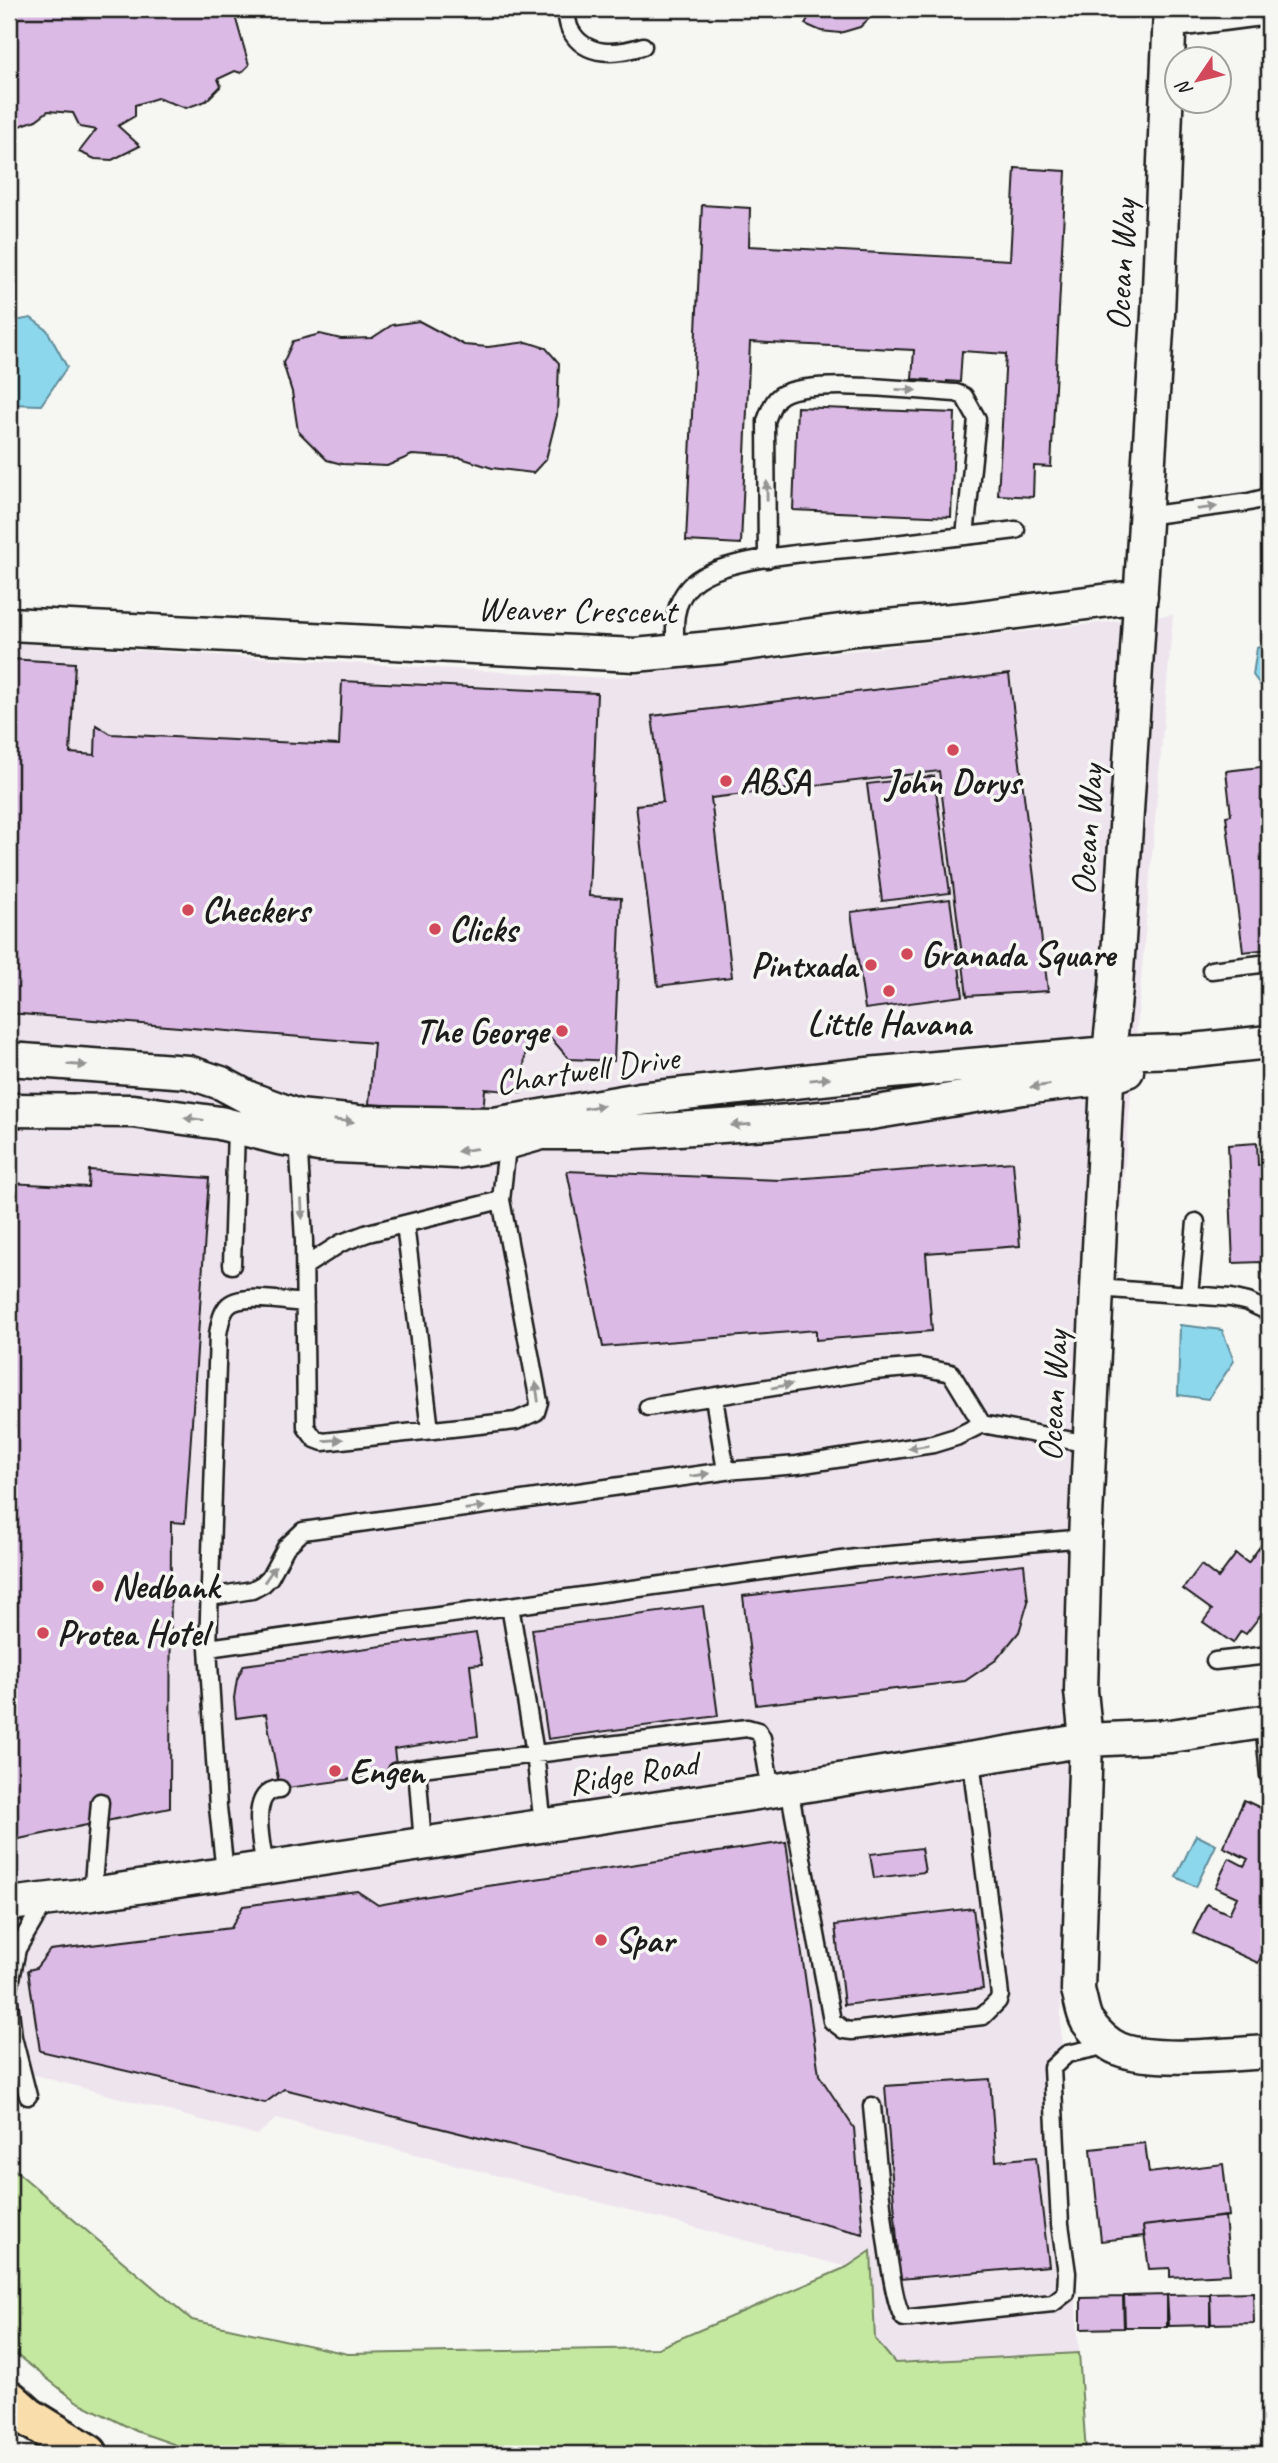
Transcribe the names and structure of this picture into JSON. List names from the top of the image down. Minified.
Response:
{"streets":{"street":["Ocean Way","Weaver Crescent","Chartwell Drive","Ridge Road"]},"crossings":[["Ocean Way","Weaver Crescent"],["Ocean Way","Chartwell Drive"],["Ocean Way","Ridge Road"]],"places":["John Dorys","ABSA","Checkers","Clicks","Granada Square","Pintxada","Little Havana","The George","Nedbank","Protea Hotel","Engen","Spar"],"north":"bottom left"}
